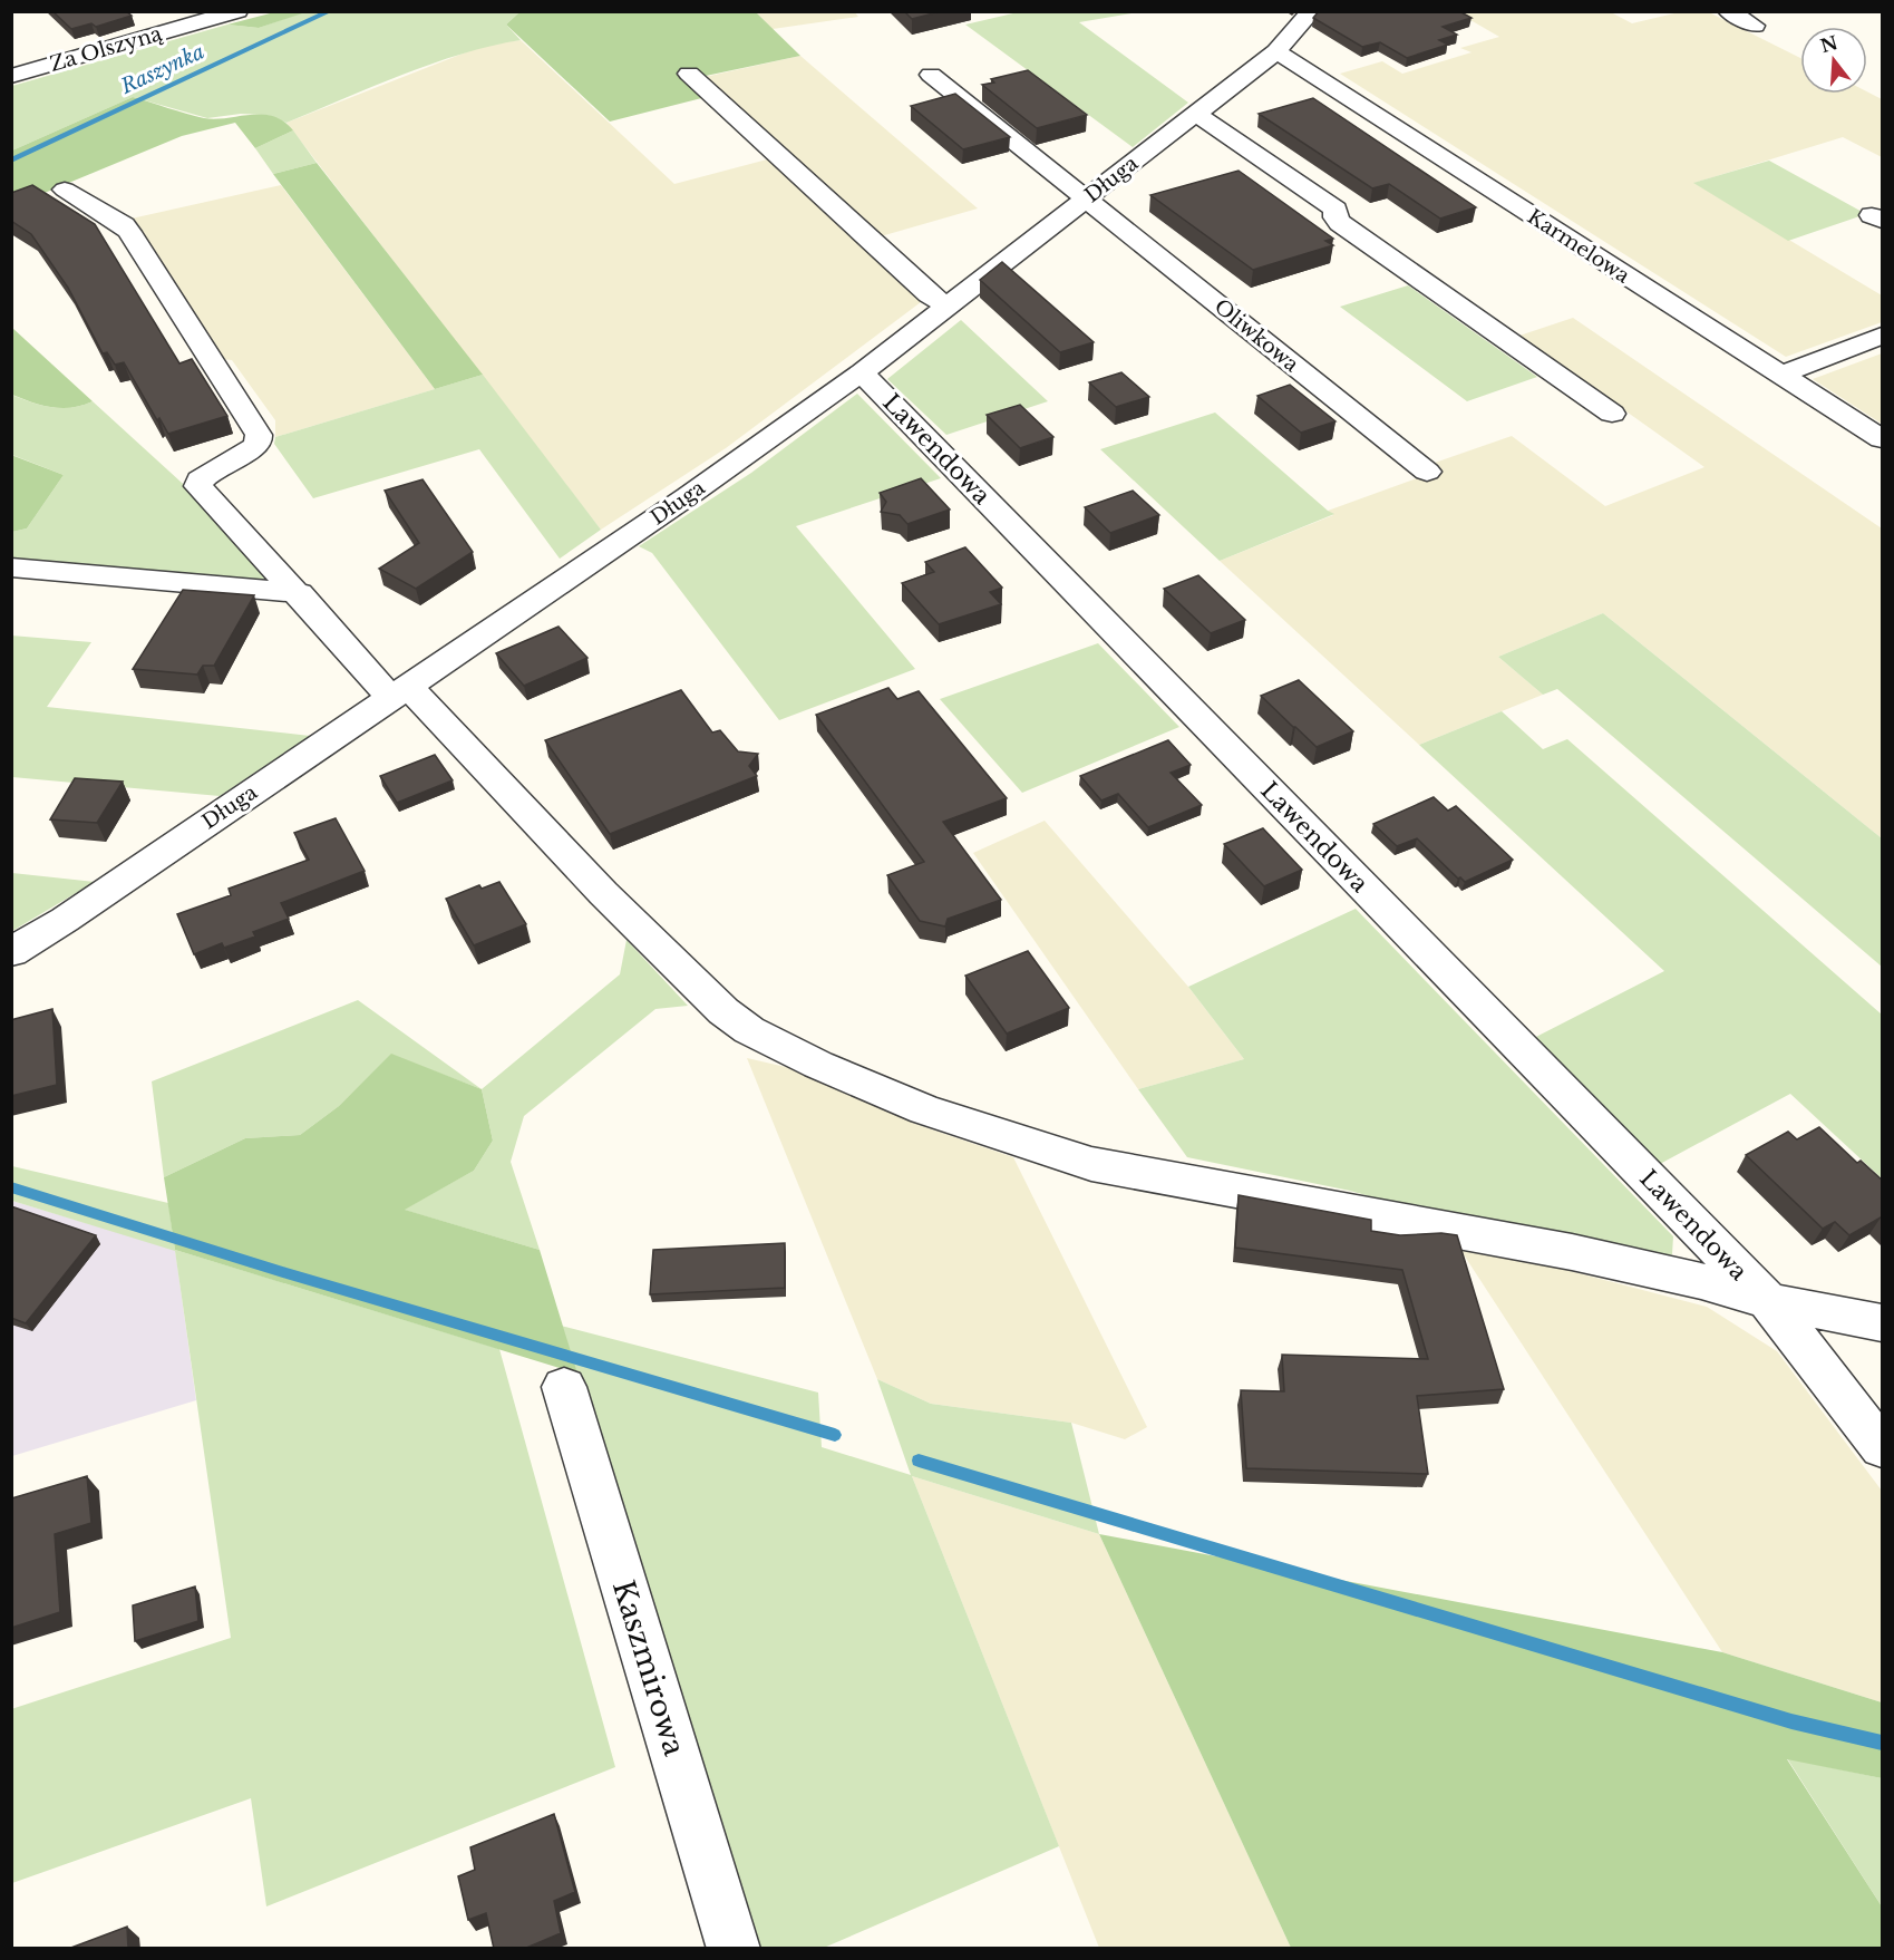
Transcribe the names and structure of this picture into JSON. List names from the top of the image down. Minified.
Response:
{"streets":{"street":["Za Olszyną","Długa","Karmelowa","Oliwkowa","Lawendowa","Kaszmirowa"]},"crossings":[["Długa","Karmelowa"],["Długa","Oliwkowa"],["Długa","Lawendowa"]],"water":["Raszynka"],"north":"top"}
